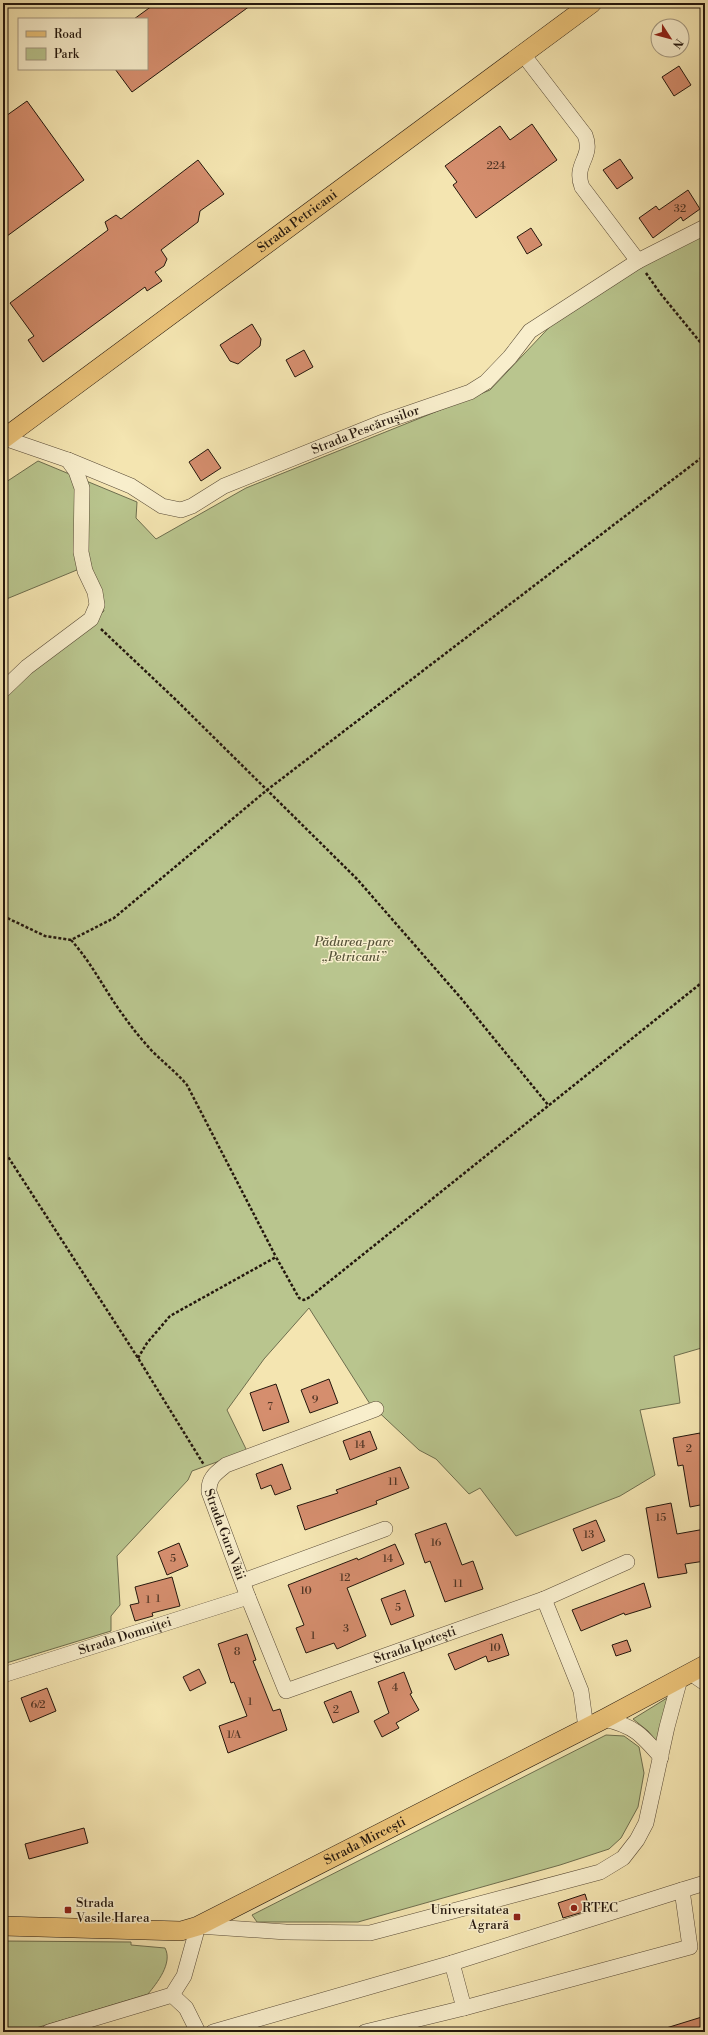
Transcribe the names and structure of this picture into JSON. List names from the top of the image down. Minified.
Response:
{"streets":{"main road":["Strada Petricani","Strada Mircești"],"street":["Strada Pescărușilor","Strada Gura Văii","Strada Domniței","Strada Ipotești"]},"crossings":[["Strada Petricani","Strada Pescărușilor"],["Strada Gura Văii","Strada Domniței"],["Strada Gura Văii","Strada Ipotești"]],"parks":["Pădurea-parc „Petricani”"],"places":{"other":["RTEC"],"transit":["Strada Vasile Harea","Universitatea Agrară"]},"house_numbers":["224","32","9","7","14","2","11","15","13","16","5","14","12","11","10","1","1","5","3","1","10","8","4","1","6/2","2","1/A"],"legend":["Road","Park"],"north":"bottom right"}
